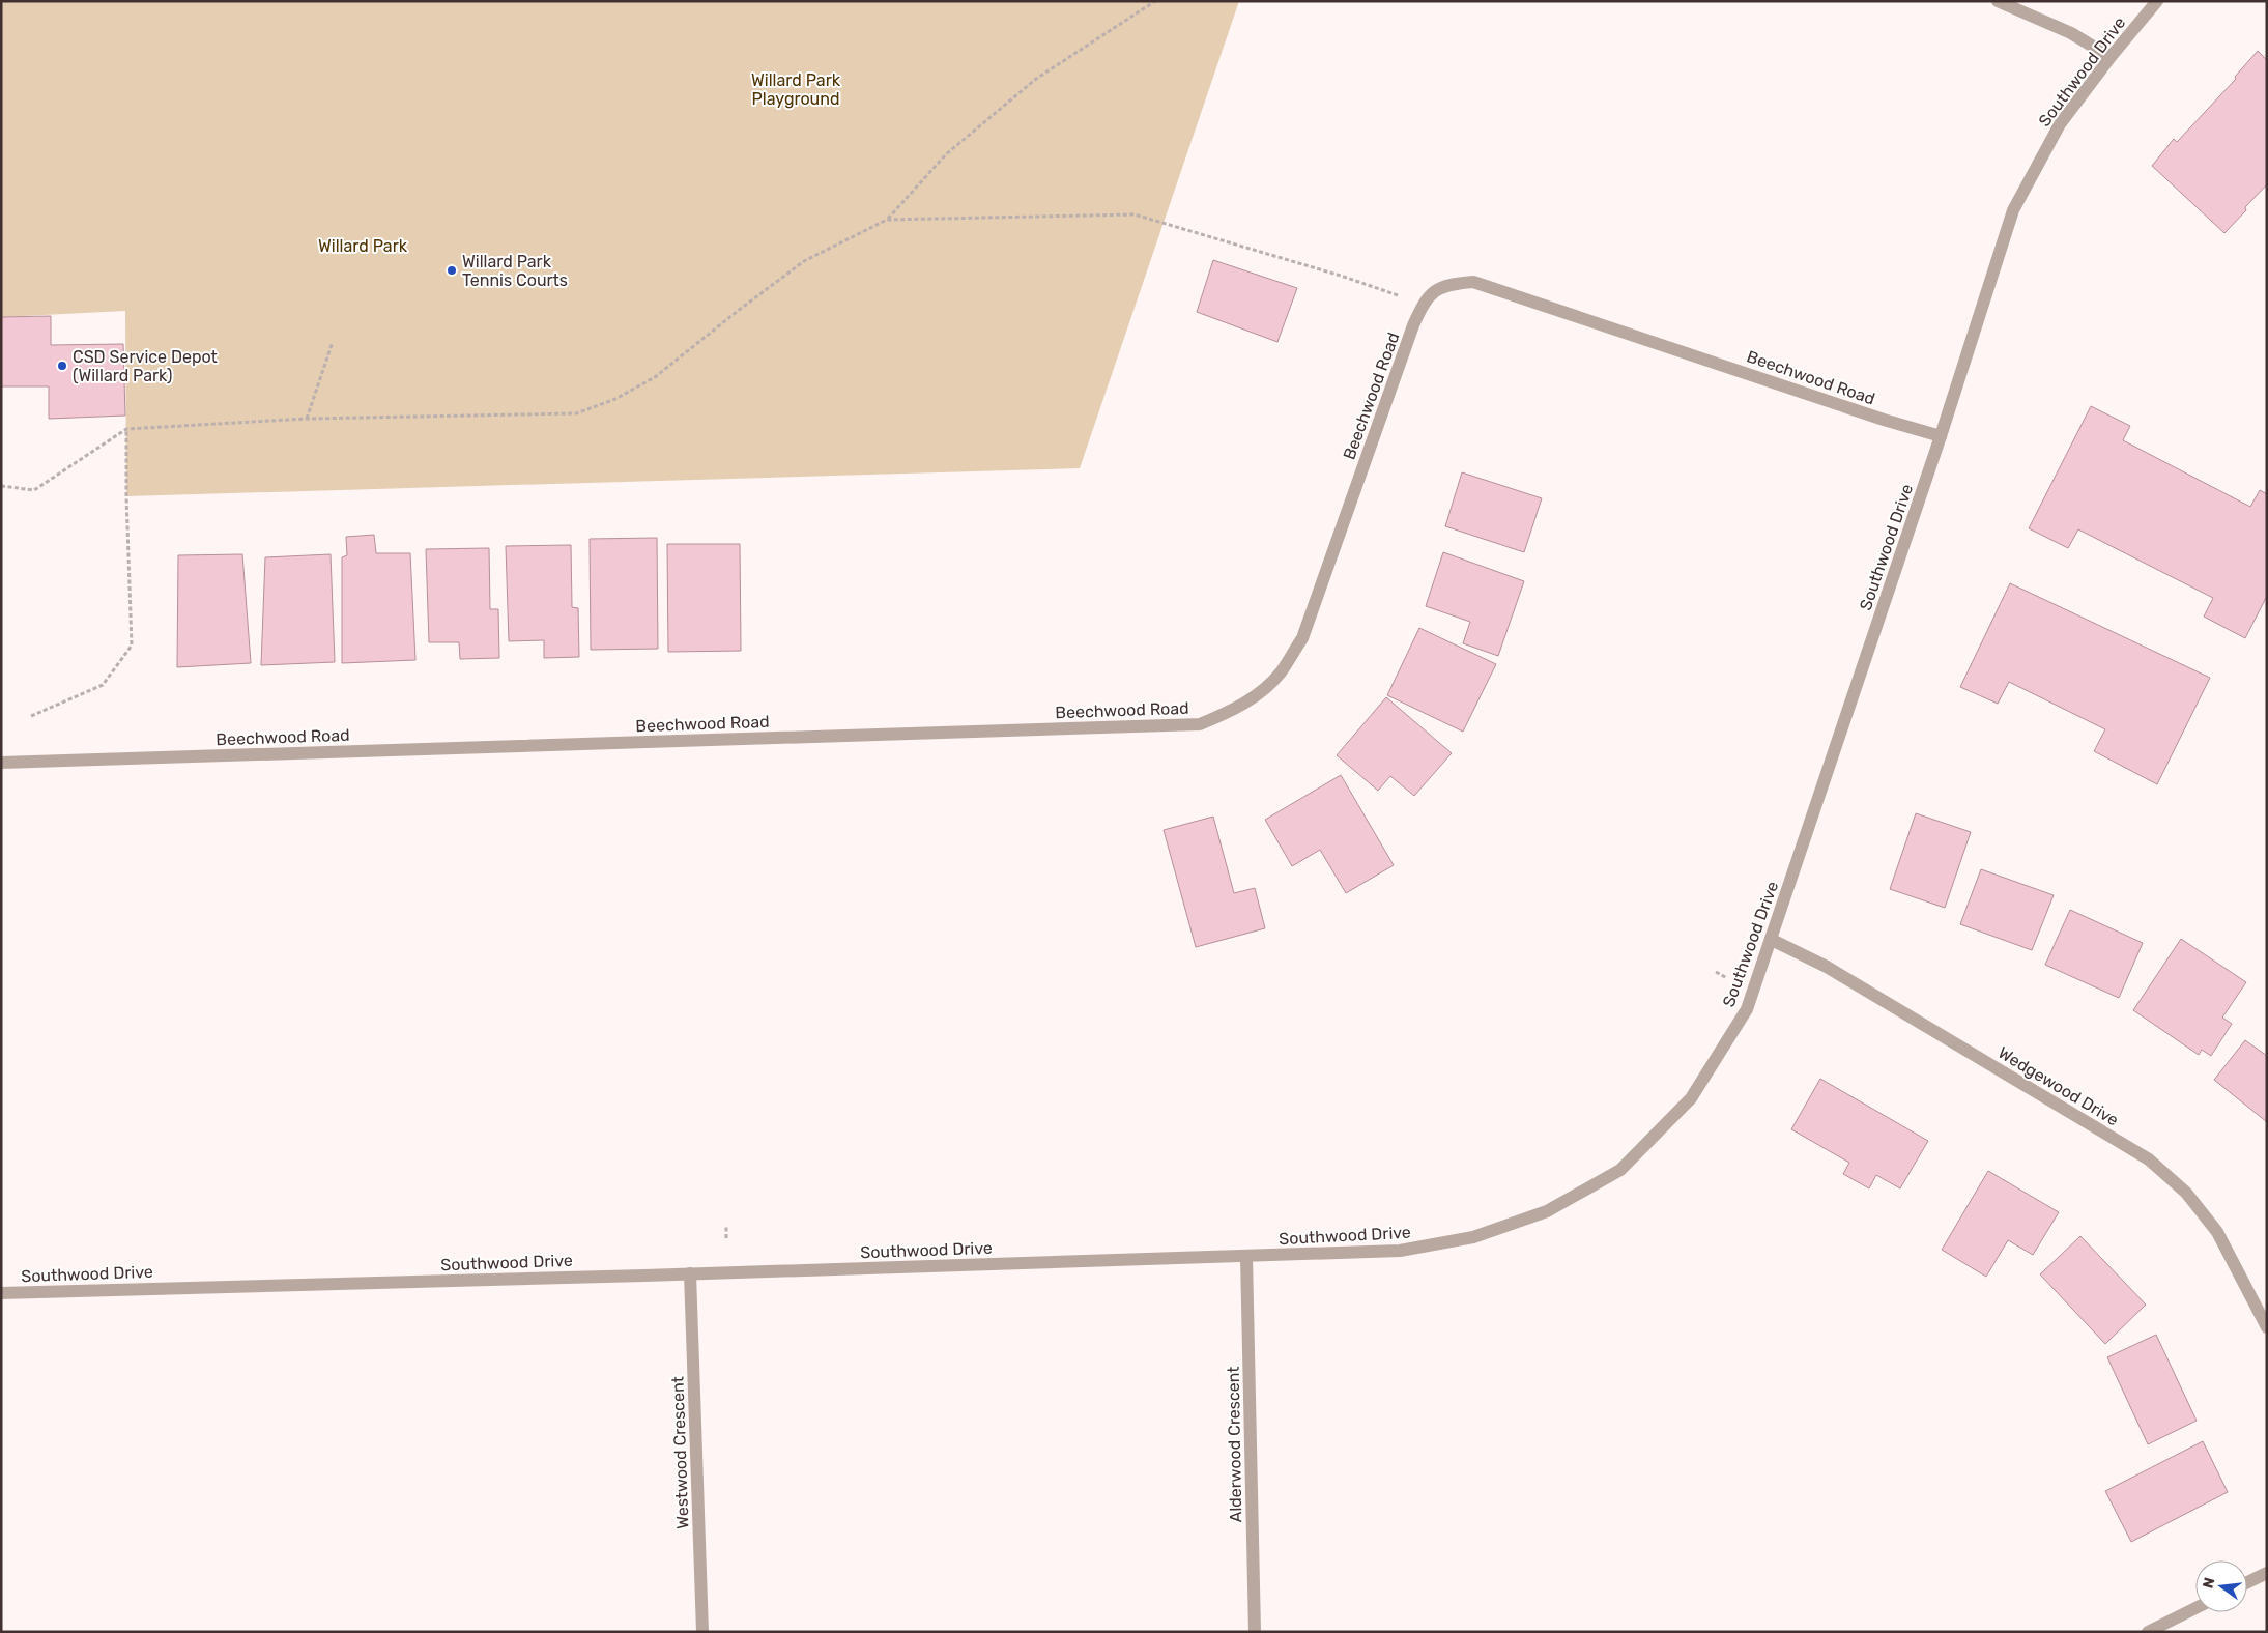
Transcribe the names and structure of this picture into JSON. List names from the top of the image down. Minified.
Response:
{"streets":{"street":["Southwood Drive","Beechwood Road","Wedgewood Drive","Alderwood Crescent","Westwood Crescent"]},"crossings":[["Southwood Drive","Beechwood Road"],["Southwood Drive","Wedgewood Drive"],["Southwood Drive","Alderwood Crescent"],["Southwood Drive","Westwood Crescent"]],"parks":["Willard Park Playground","Willard Park"],"places":["Willard Park Tennis Courts","CSD Service Depot (Willard Park)"],"north":"left"}
